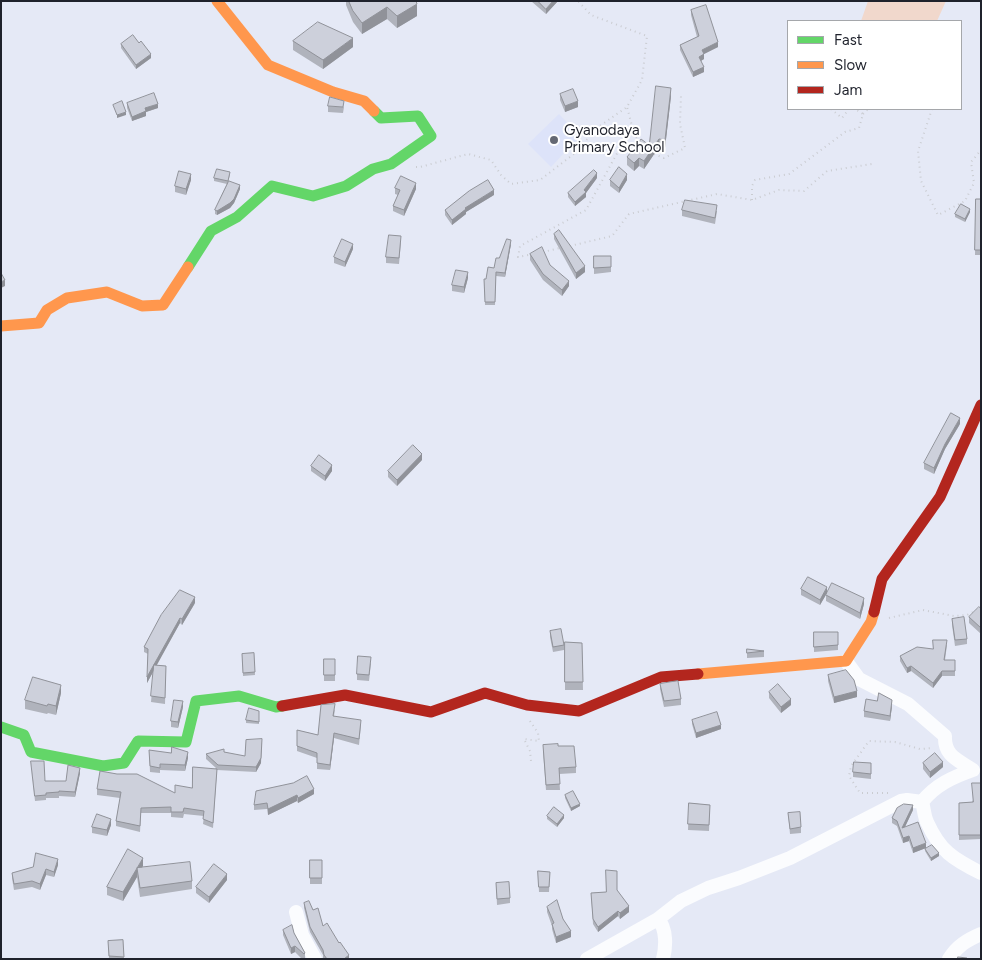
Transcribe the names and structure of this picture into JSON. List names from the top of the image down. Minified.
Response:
{"places":["Gyanodaya Primary School"],"legend":["Fast","Slow","Jam"]}
